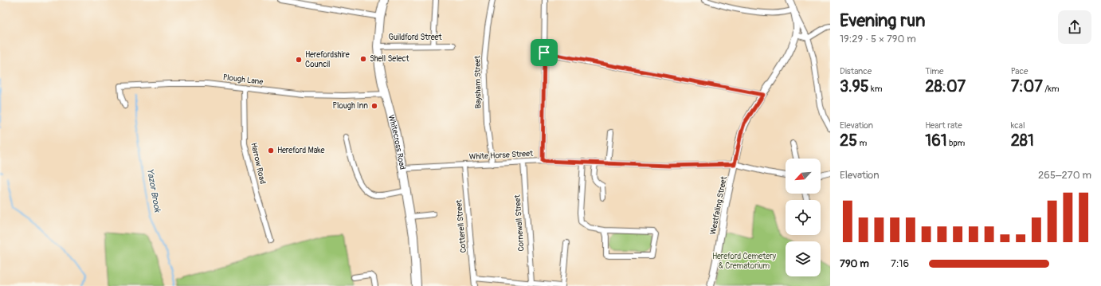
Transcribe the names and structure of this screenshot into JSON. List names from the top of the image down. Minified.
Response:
{"streets":{"highway":["Whitecross Road"],"street":["Guildford Street","Plough Lane","Baysham Street","White Horse Street","Harrow Road","Westfaling Street","Cornewall Street","Cotterell Street"]},"crossings":[["Guildford Street","Whitecross Road"],["Plough Lane","Whitecross Road"],["Plough Lane","Harrow Road"],["Baysham Street","White Horse Street"],["Whitecross Road","White Horse Street"],["White Horse Street","Westfaling Street"],["White Horse Street","Cornewall Street"],["White Horse Street","Cotterell Street"]],"water":["Yazor Brook"],"parks":["Hereford Cemetery & Crematorium"],"places":["Shell Select","Herefordshire Council","Plough Inn","Hereford Make"],"north":"bottom left","page":{"heading":["Evening run","19:29 · 5 × 790 m"],"stats":[["Distance","3.95 km"],["Time","28:07"],["Pace","7:07 /km"],["Elevation","25 m"],["Heart rate","161 bpm"],["kcal","281"]],"chart":["Elevation","265–270 m"],"list":[{"name":"790 m","note":"7:16"}]}}
